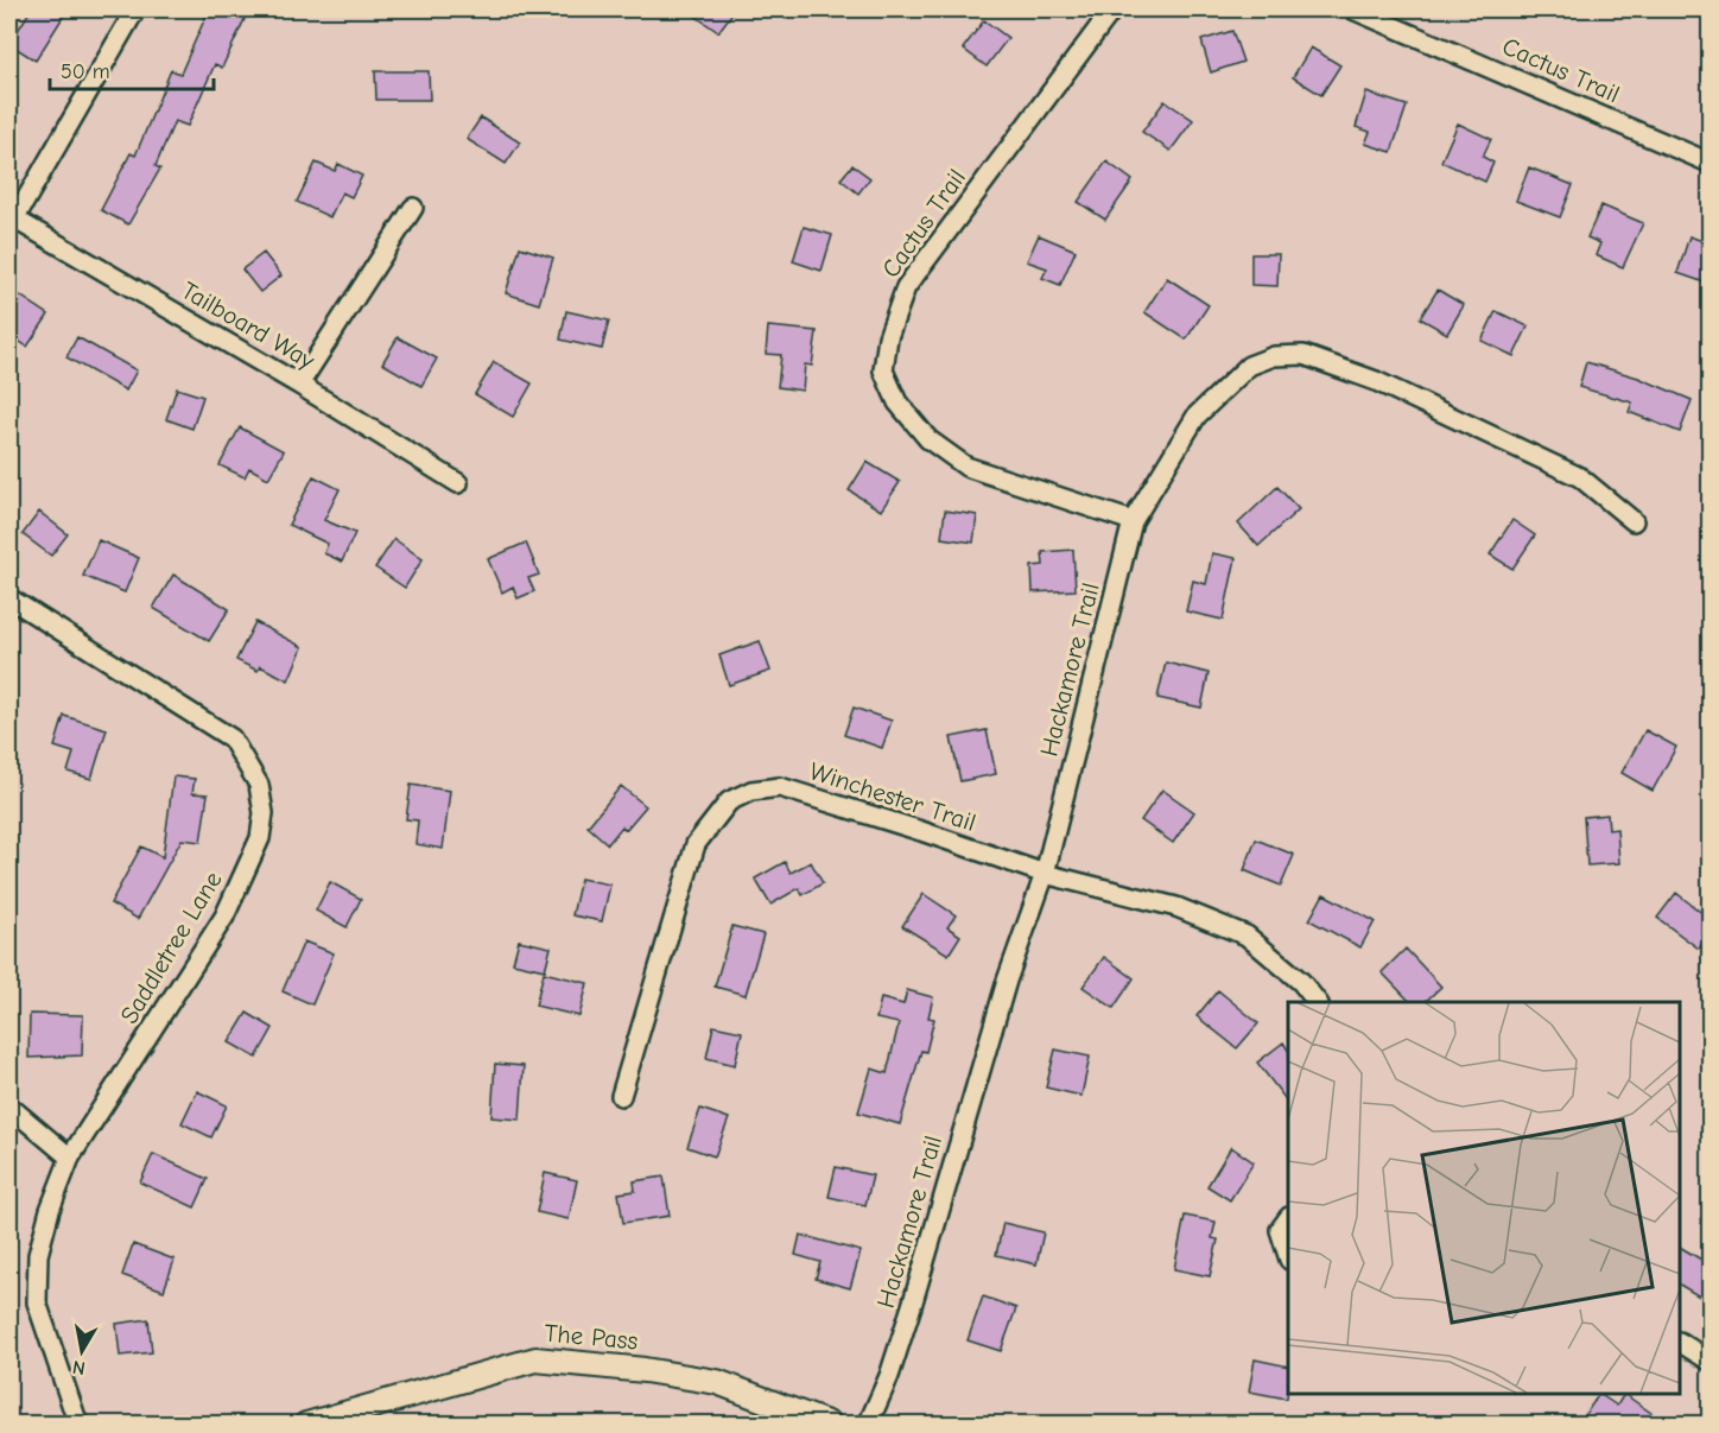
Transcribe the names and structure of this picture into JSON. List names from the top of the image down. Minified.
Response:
{"streets":{"street":["Cactus Trail","Tailboard Way","Hackamore Trail","Winchester Trail","Saddletree Lane","The Pass"]},"crossings":[["Cactus Trail","Hackamore Trail"],["Hackamore Trail","Winchester Trail"]],"scale_bar":"50 m","north":"bottom"}
